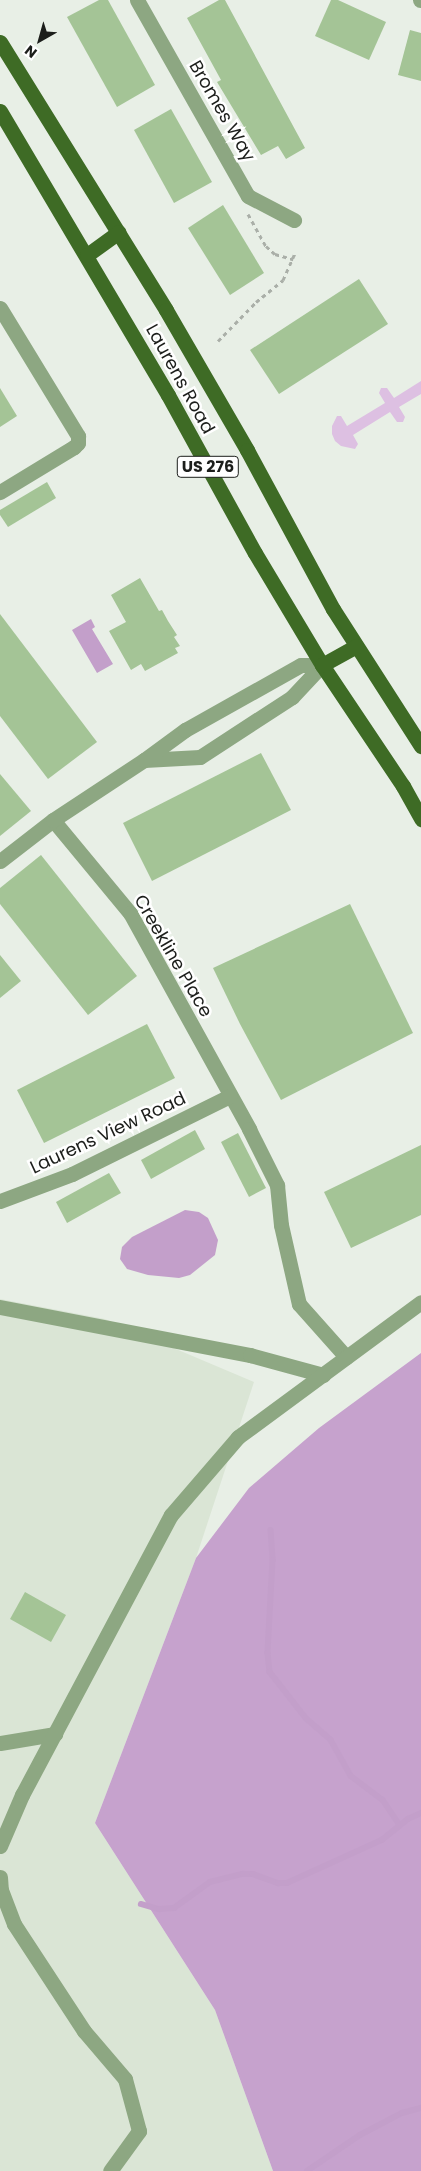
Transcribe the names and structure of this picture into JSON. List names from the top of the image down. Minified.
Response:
{"streets":{"main road":["Laurens Road","US 276"],"street":["Bromes Way","Creekline Place","Laurens View Road"]},"crossings":[["Creekline Place","Laurens View Road"]],"north":"bottom left"}
